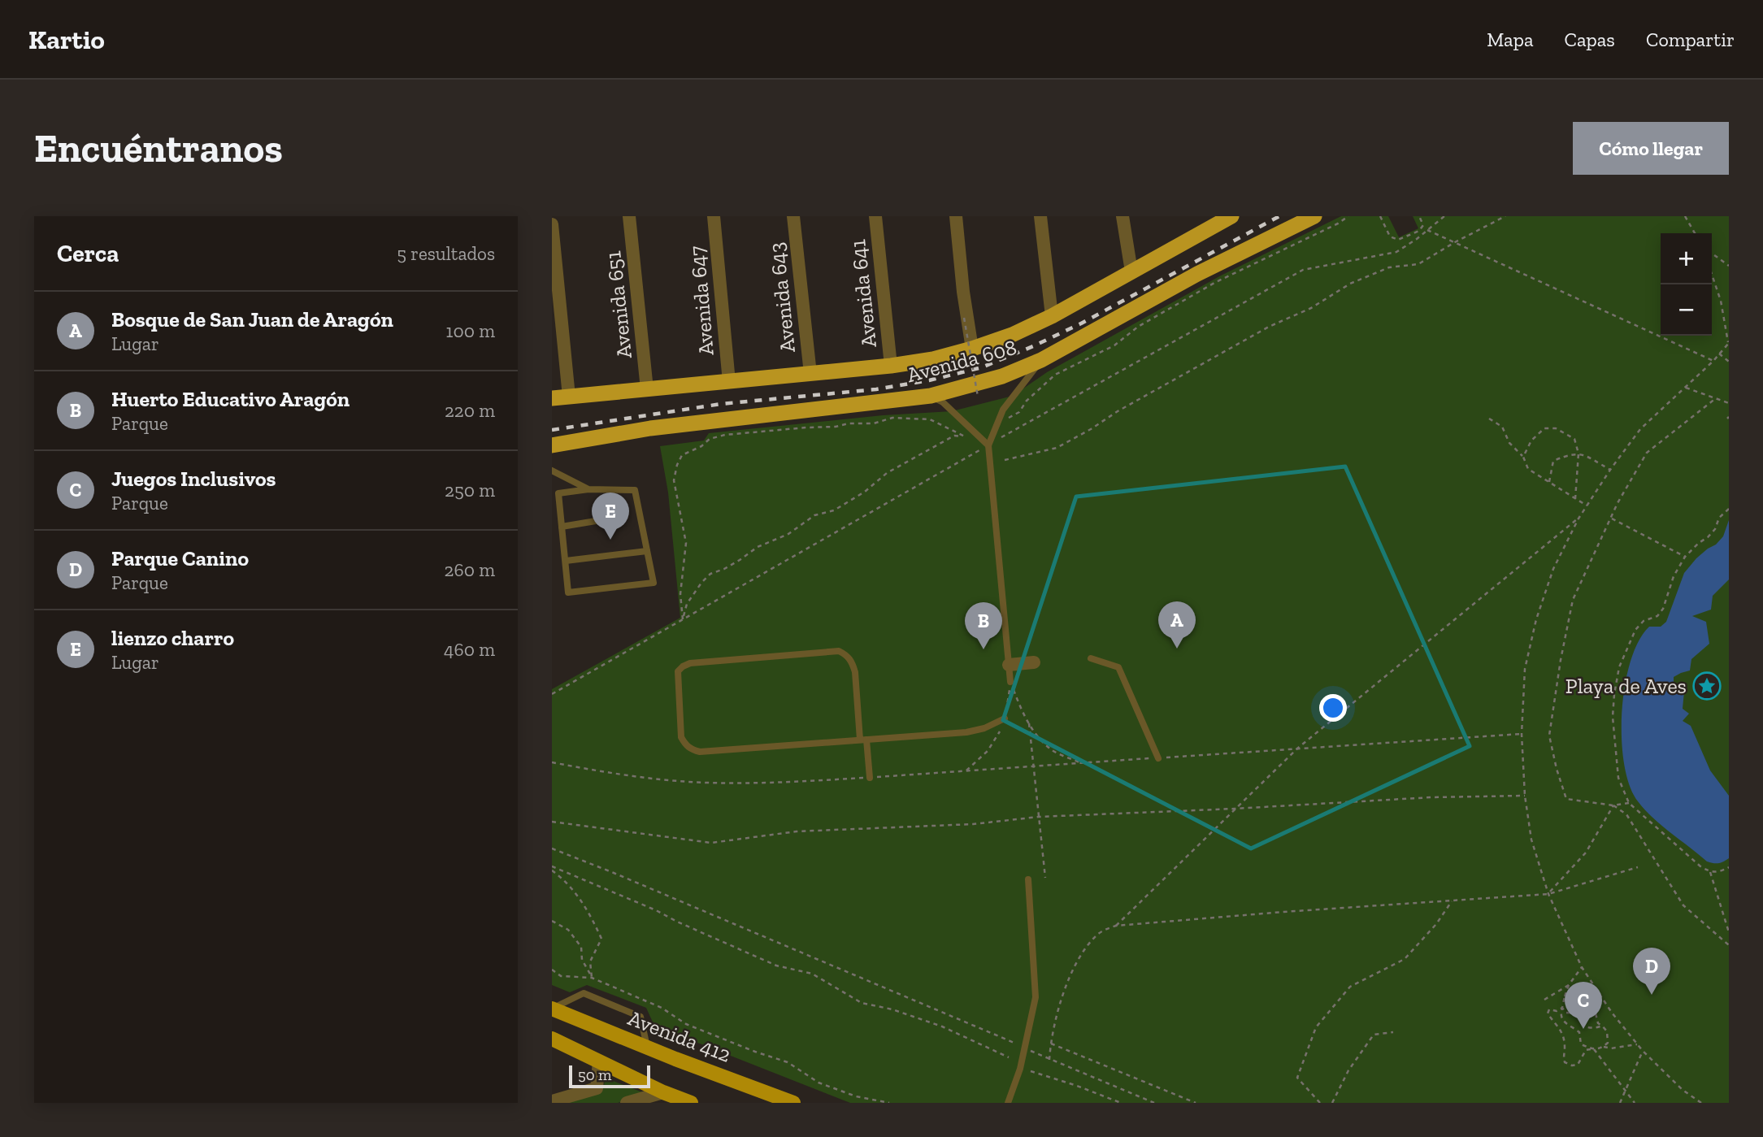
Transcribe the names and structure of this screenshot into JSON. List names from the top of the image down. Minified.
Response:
{"streets":{"highway":["Avenida 608"],"main road":["Avenida 412"],"street":["Avenida 641","Avenida 643","Avenida 647","Avenida 651"]},"crossings":[["Avenida 641","Avenida 608"],["Avenida 643","Avenida 608"],["Avenida 647","Avenida 608"],["Avenida 651","Avenida 608"]],"places":{"place":["Playa de Aves"]},"scale_bar":"50 m","page":{"header":"Kartio","nav":["Mapa","Capas","Compartir"],"buttons":"Cómo llegar","title":"Encuéntranos","heading":["Cerca","5 resultados"],"map_buttons":["+","−"],"list":[{"mark":"A","name":"Bosque de San Juan de Aragón","note":"Lugar","value":"100 m"},{"mark":"B","name":"Huerto Educativo Aragón","note":"Parque","value":"220 m"},{"mark":"C","name":"Juegos Inclusivos","note":"Parque","value":"250 m"},{"mark":"D","name":"Parque Canino","note":"Parque","value":"260 m"},{"mark":"E","name":"lienzo charro","note":"Lugar","value":"460 m"}],"pins":["E","A","B","D","C"],"scale":"50 m"}}
